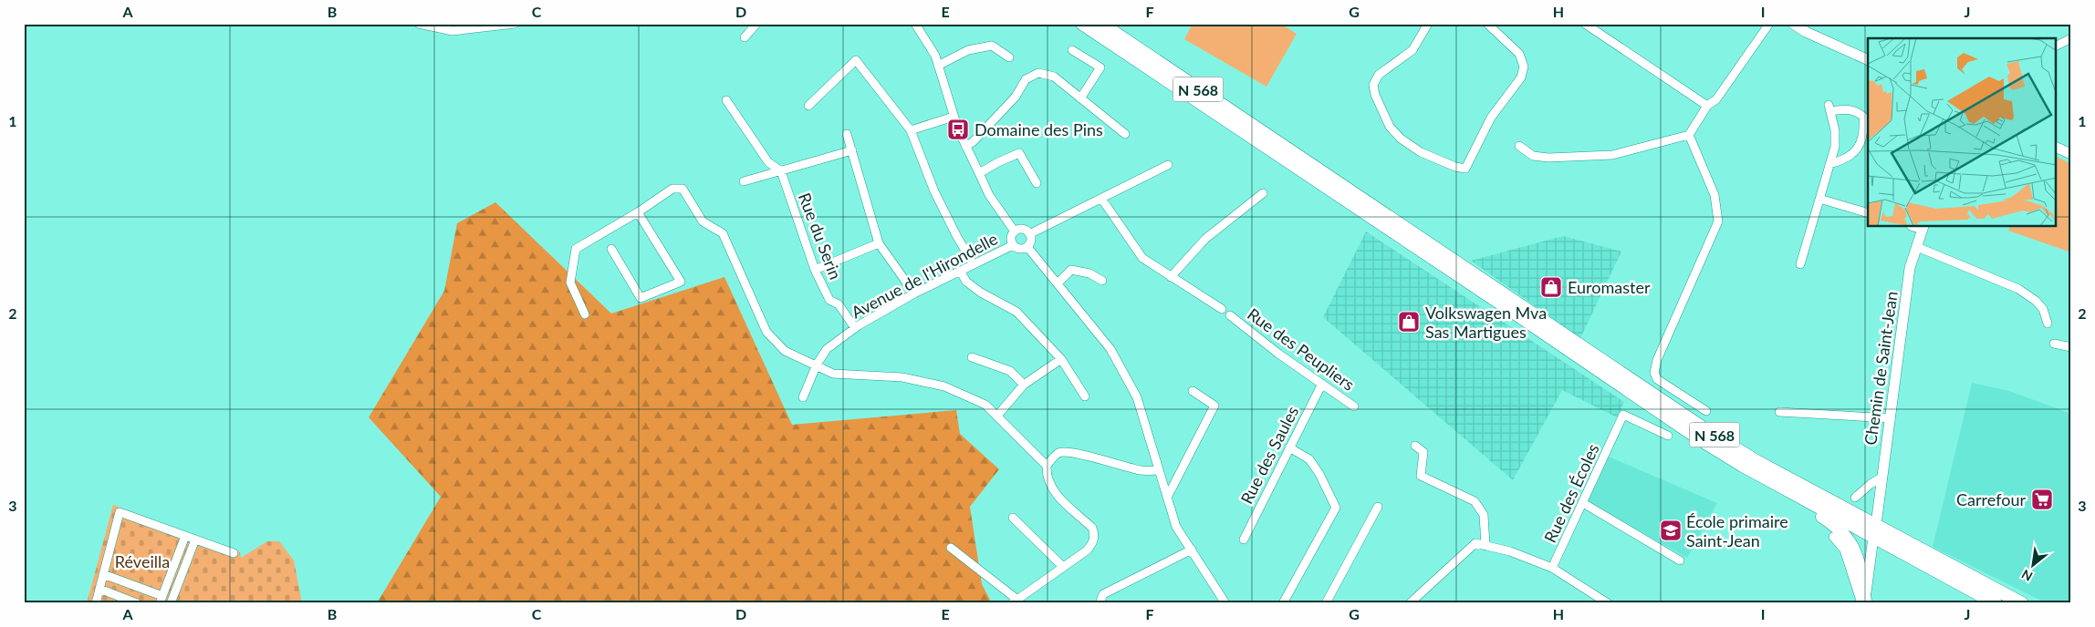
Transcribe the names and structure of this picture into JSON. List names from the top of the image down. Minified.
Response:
{"streets":{"highway":["N 568"],"main road":["Chemin de Saint-Jean"],"street":["Rue du Serin","Avenue de l'Hirondelle","Rue des Peupliers","Rue des Saules","Rue des Écoles"]},"crossings":[["Rue du Serin","Avenue de l'Hirondelle"],["Rue des Peupliers","Rue des Saules"]],"parks":["Réveilla"],"places":{"bus stop":["Domaine des Pins"],"shop":["Euromaster","Volkswagen Mva Sas Martigues"],"supermarket":["Carrefour"],"school or university":["École primaire Saint-Jean"]},"north":"bottom left","grid":{"columns":["A","B","C","D","E","F","G","H","I","J"],"rows":["1","2","3"]}}
